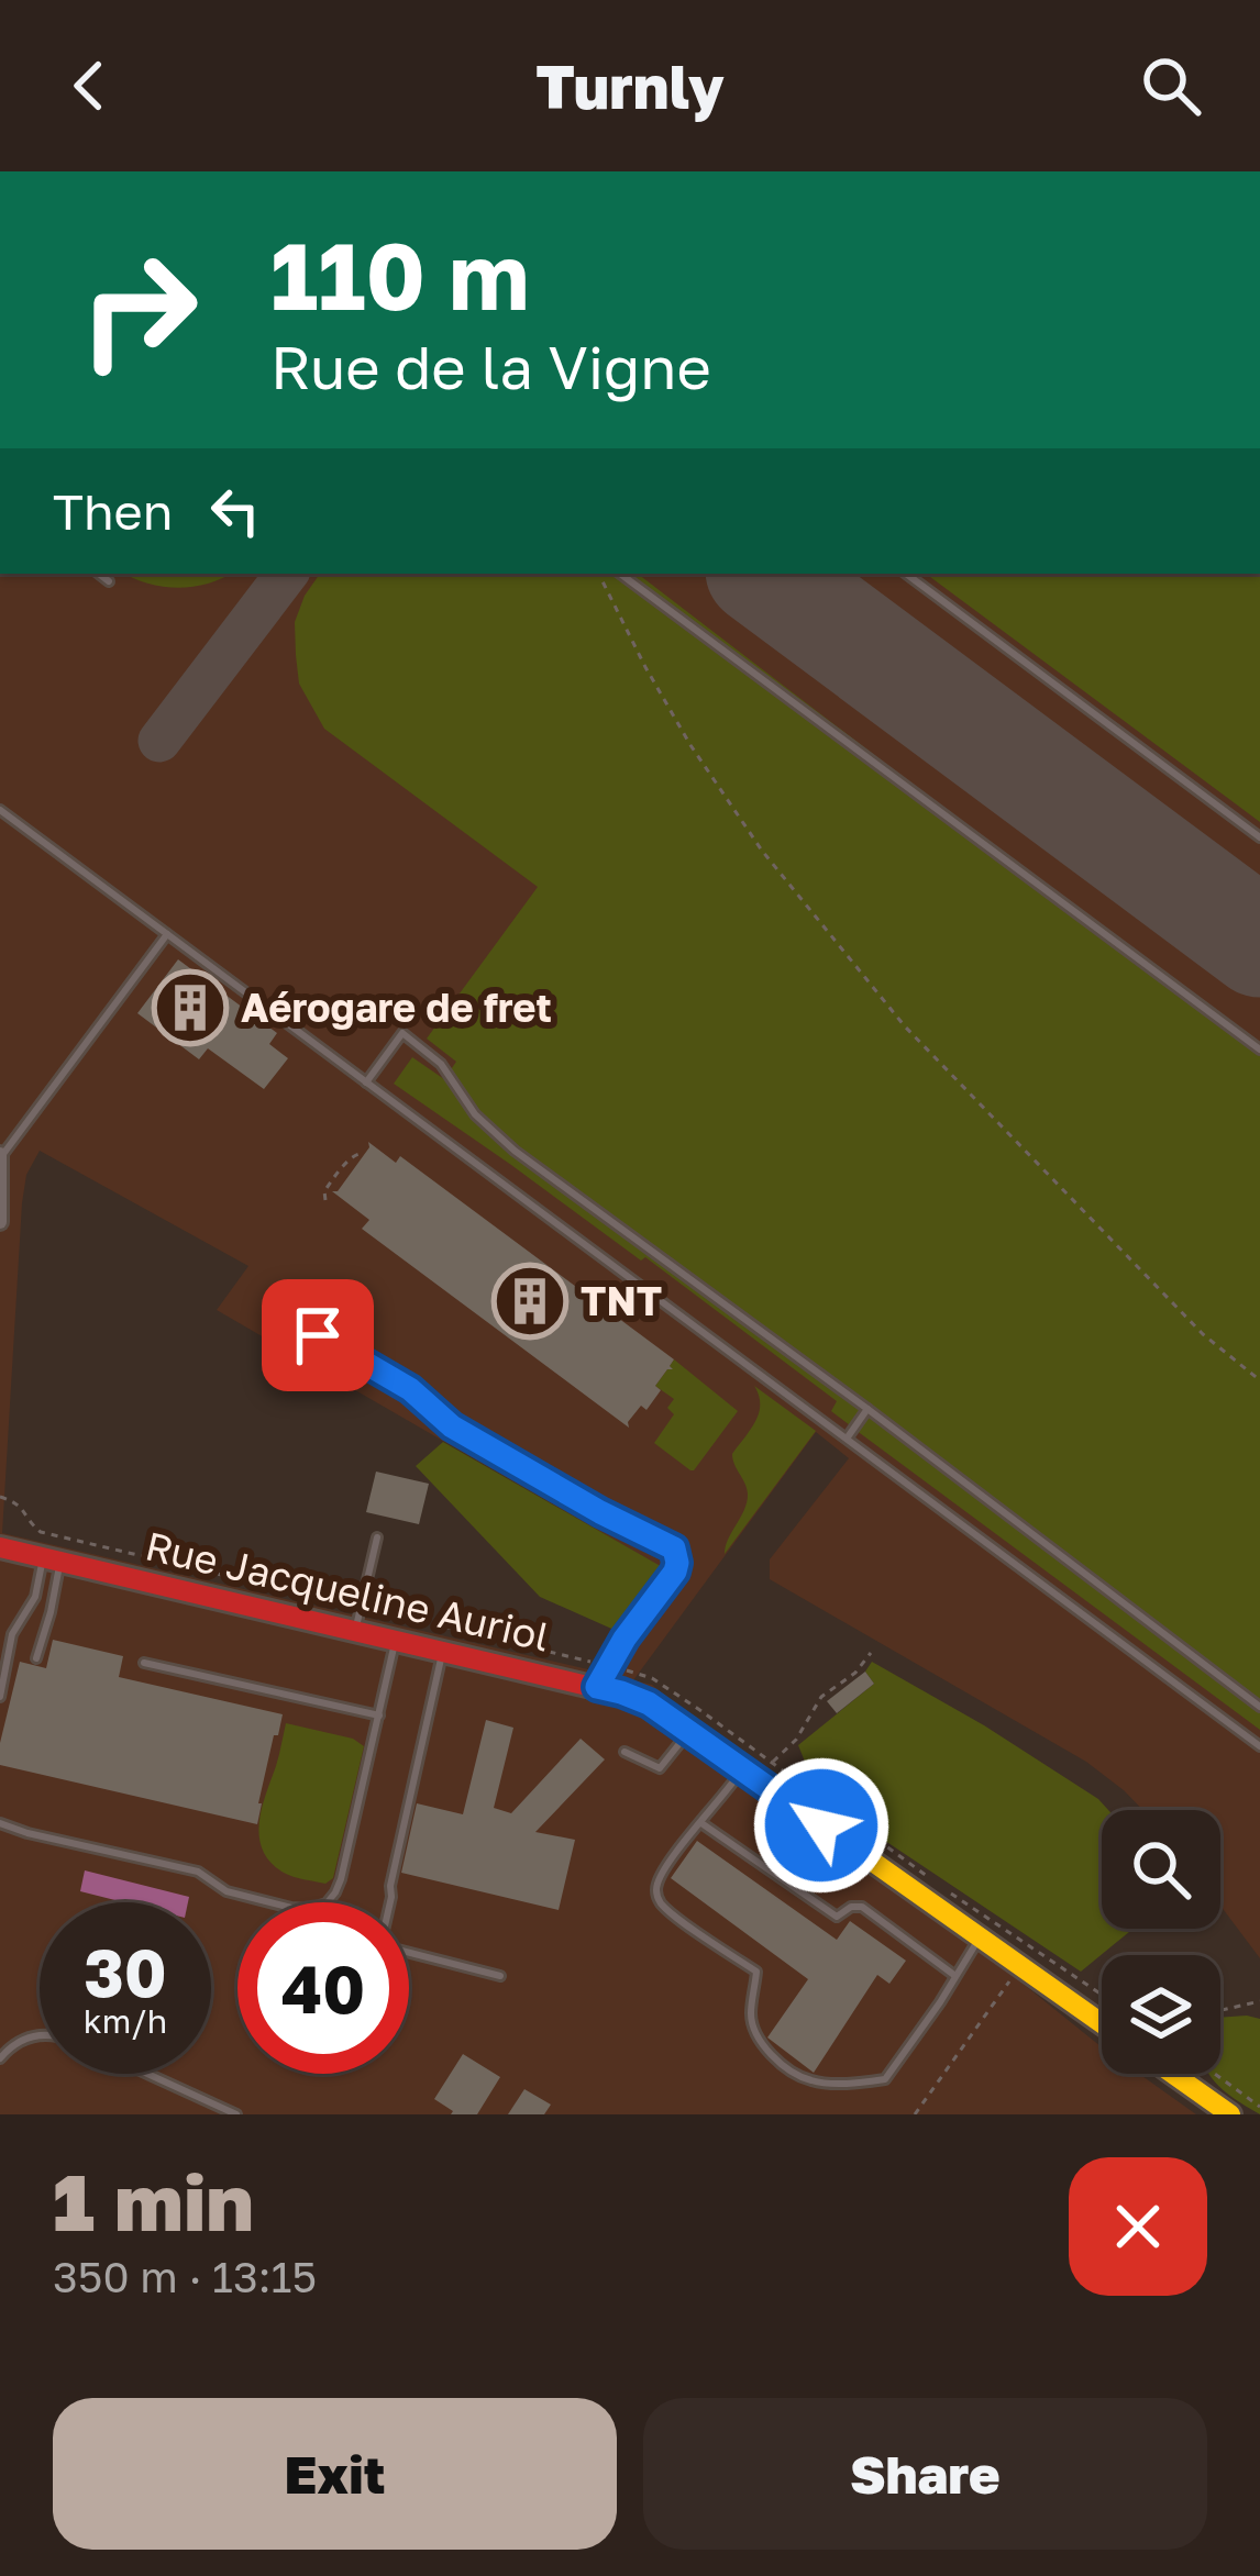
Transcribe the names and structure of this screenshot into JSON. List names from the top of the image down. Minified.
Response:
{"streets":{"street":["Rue Jacqueline Auriol"]},"places":{"building":["Aérogare de fret","TNT"]},"page":{"header":"Turnly","turn":["110 m","Rue de la Vigne"],"then":"Then","speed":"30 km/h","limit":"40","heading":["1 min","350 m · 13:15"],"buttons":["Exit","Share"]}}
